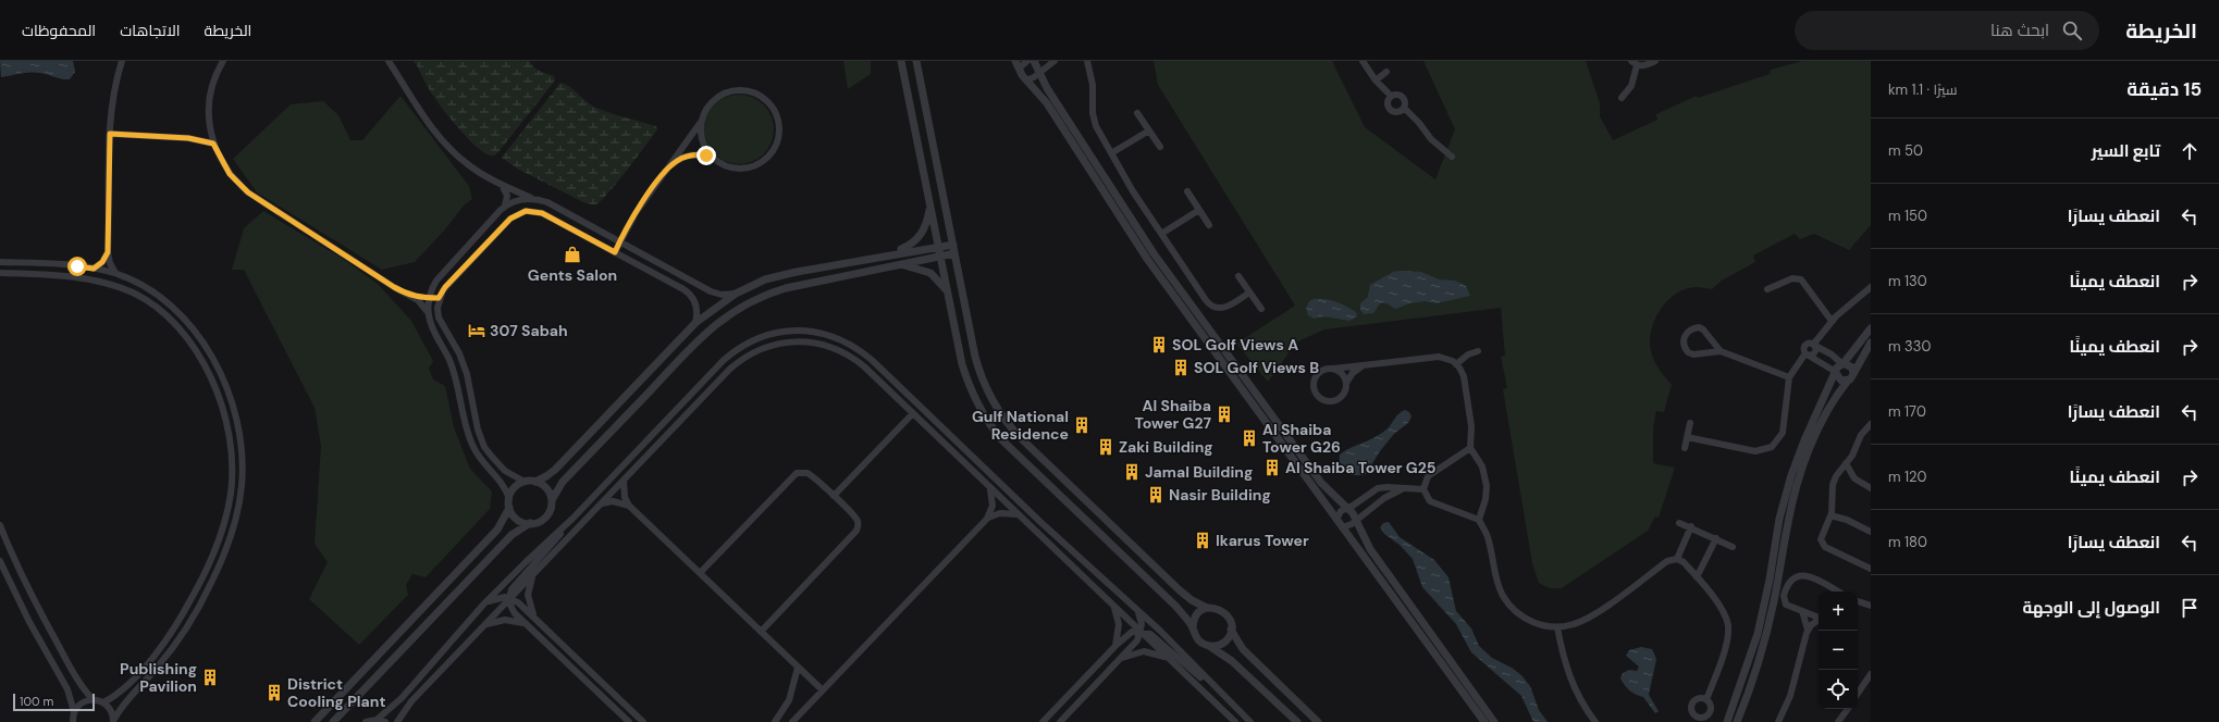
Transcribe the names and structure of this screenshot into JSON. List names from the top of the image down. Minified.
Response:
{"places":{"shop":["Gents Salon"],"hotel":["307 Sabah"],"building":["SOL Golf Views A","SOL Golf Views B","Al Shaiba Tower G27","Gulf National Residence","Al Shaiba Tower G26","Zaki Building","Al Shaiba Tower G25","Jamal Building","Nasir Building","Ikarus Tower","Publishing Pavilion","District Cooling Plant"]},"scale_bar":"100 m","page":{"header":"الخريطة","search":"ابحث هنا","nav":["الخريطة","الاتجاهات","المحفوظات"],"heading":["15 دقيقة","سيرًا · 1.1 km"],"list":[["تابع السير","50 m"],["انعطف يسارًا","150 m"],["انعطف يمينًا","130 m"],["انعطف يمينًا","330 m"],["انعطف يسارًا","170 m"],["انعطف يمينًا","120 m"],["انعطف يسارًا","180 m"],"الوصول إلى الوجهة"],"map_buttons":["+","−"],"scale":"100 m"}}
